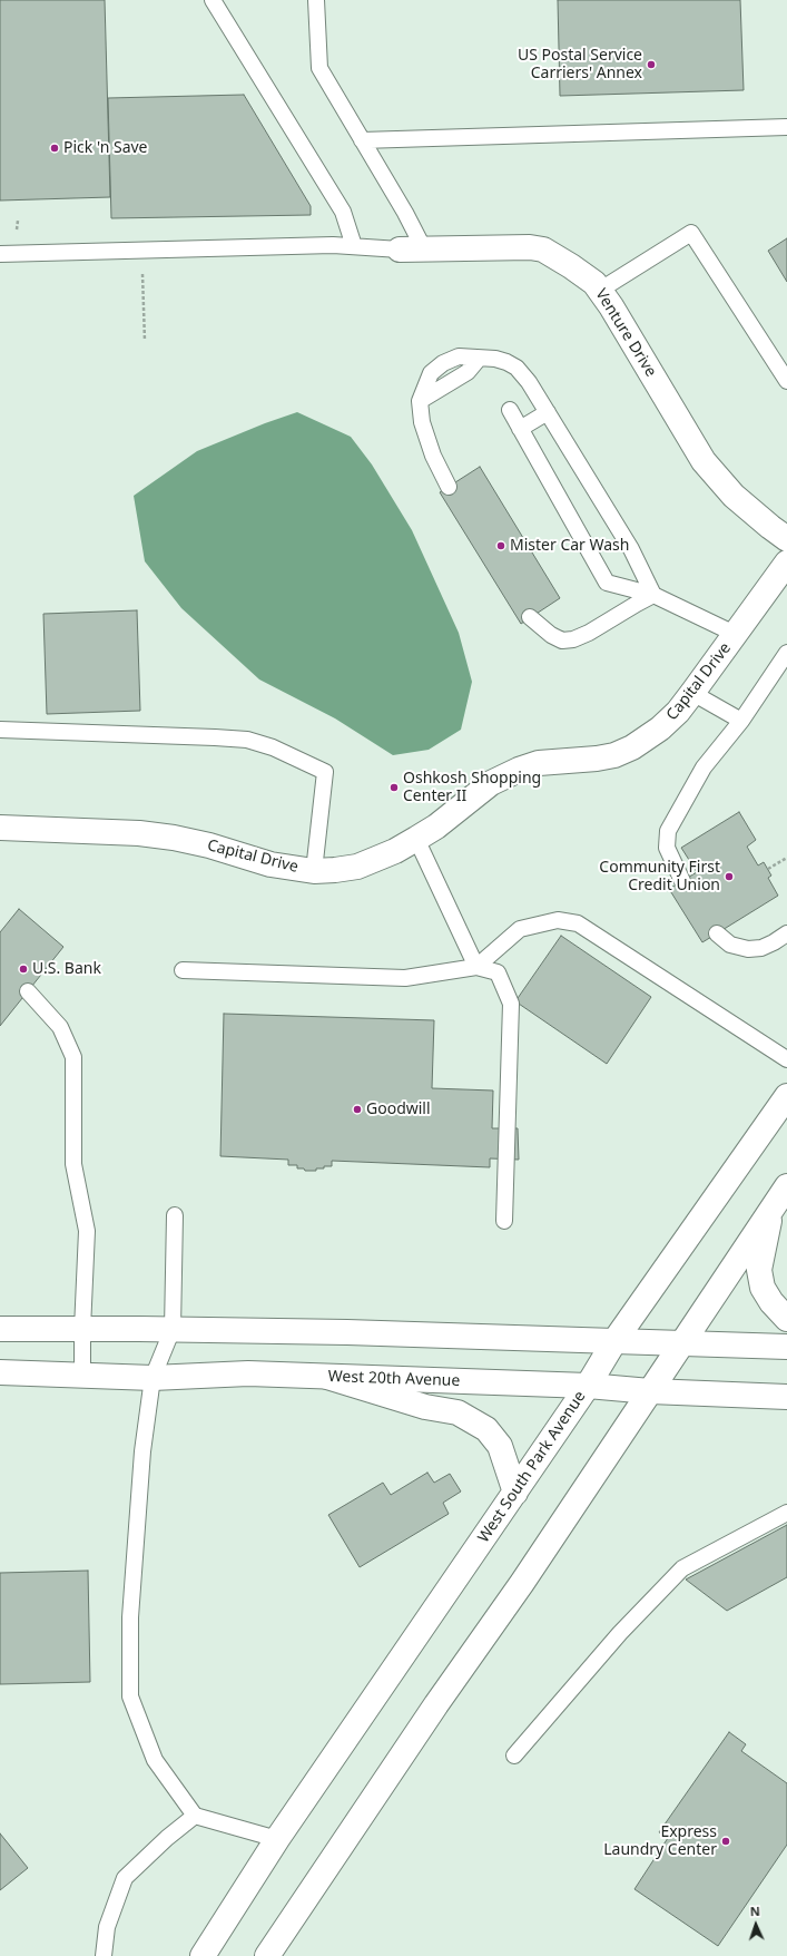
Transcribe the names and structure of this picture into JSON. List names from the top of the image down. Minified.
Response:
{"streets":{"main road":["Venture Drive","Capital Drive","West 20th Avenue","West South Park Avenue"]},"crossings":[["West 20th Avenue","West South Park Avenue"]],"places":["US Postal Service Carriers' Annex","Pick 'n Save","Mister Car Wash","Oshkosh Shopping Center II","Community First Credit Union","U.S. Bank","Goodwill","Express Laundry Center"],"north":"top"}
